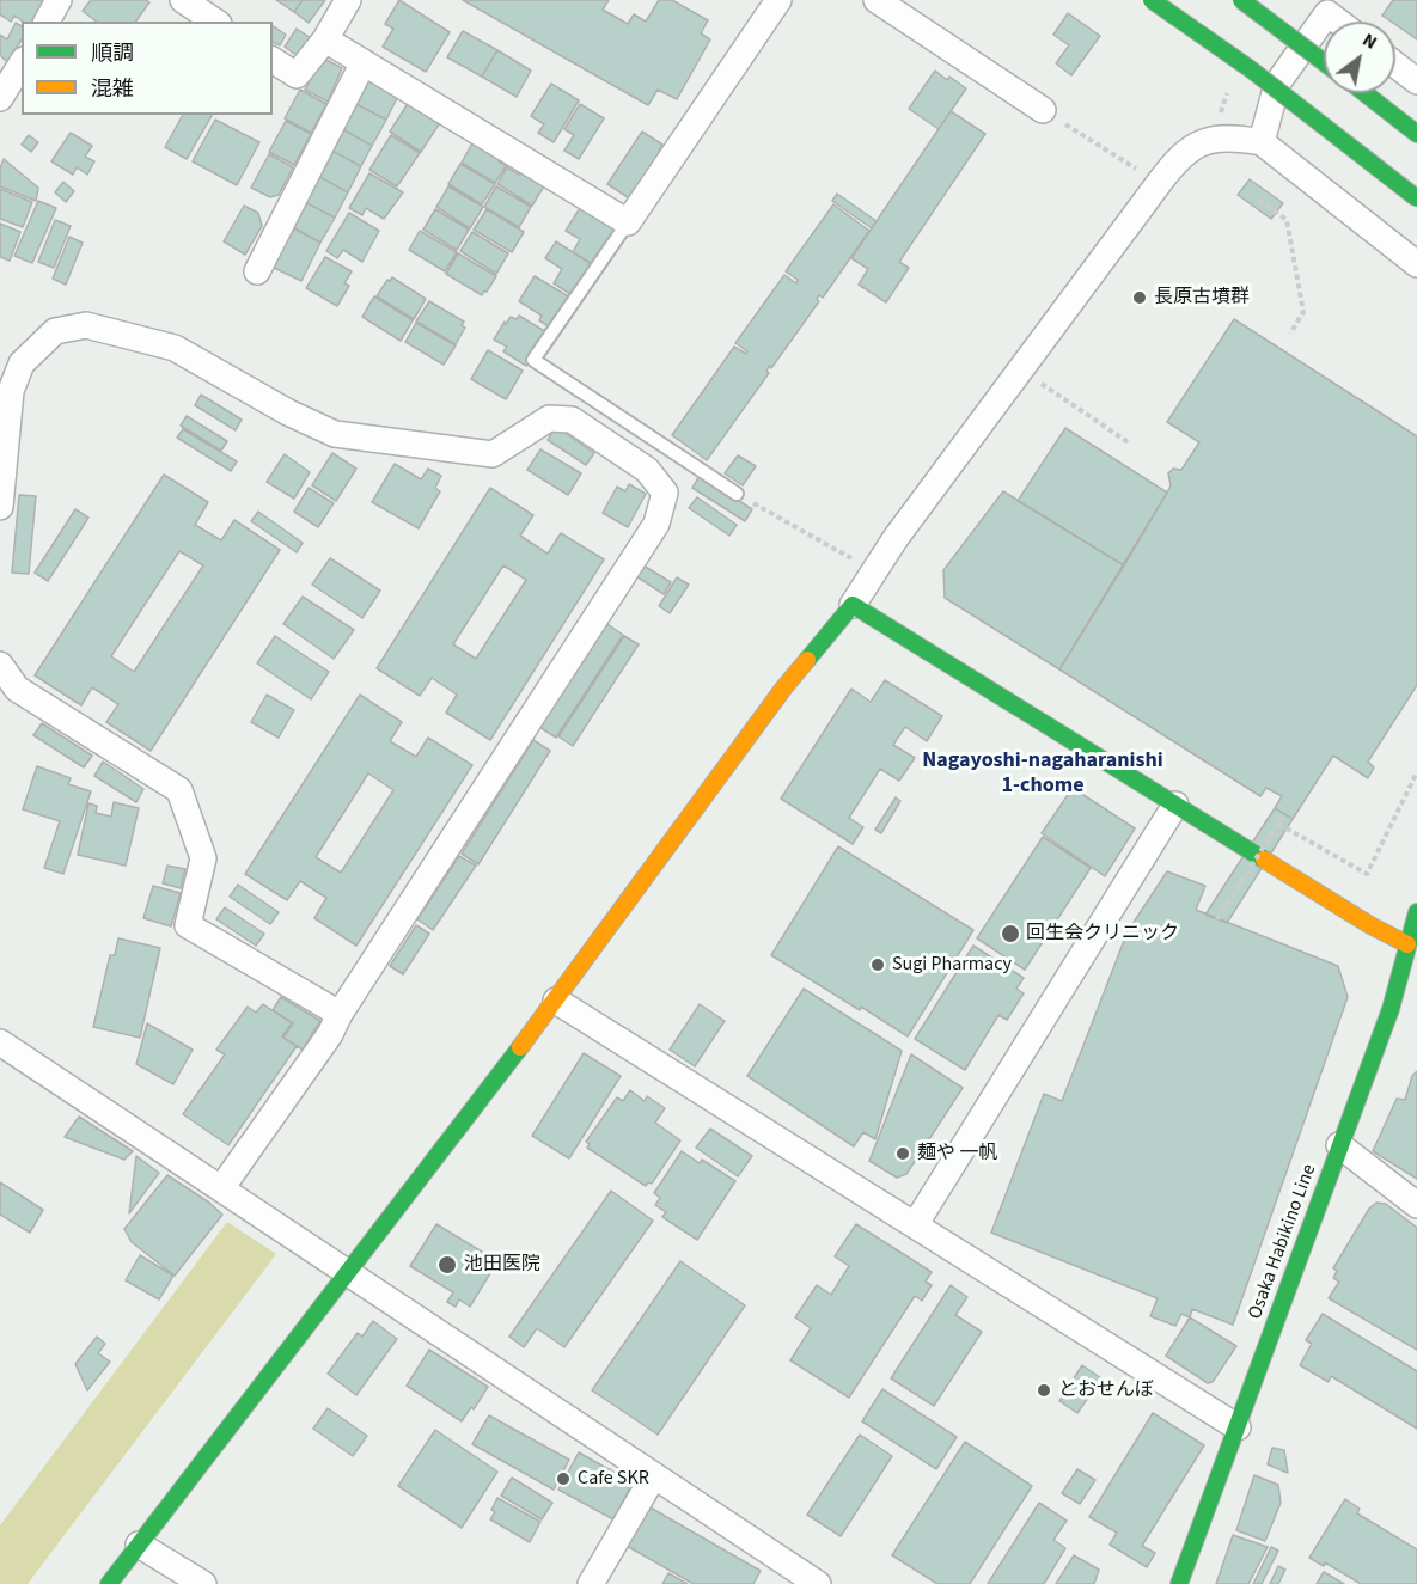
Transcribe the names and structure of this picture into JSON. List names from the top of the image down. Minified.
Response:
{"streets":{"street":["Osaka Habikino Line"]},"districts":["Nagayoshi-nagaharanishi 1-chome"],"places":["長原古墳群","回生会クリニック","Sugi Pharmacy","麺や 一帆","池田医院","とおせんぼ","Cafe SKR"],"legend":["順調","混雑"],"north":"top right"}
